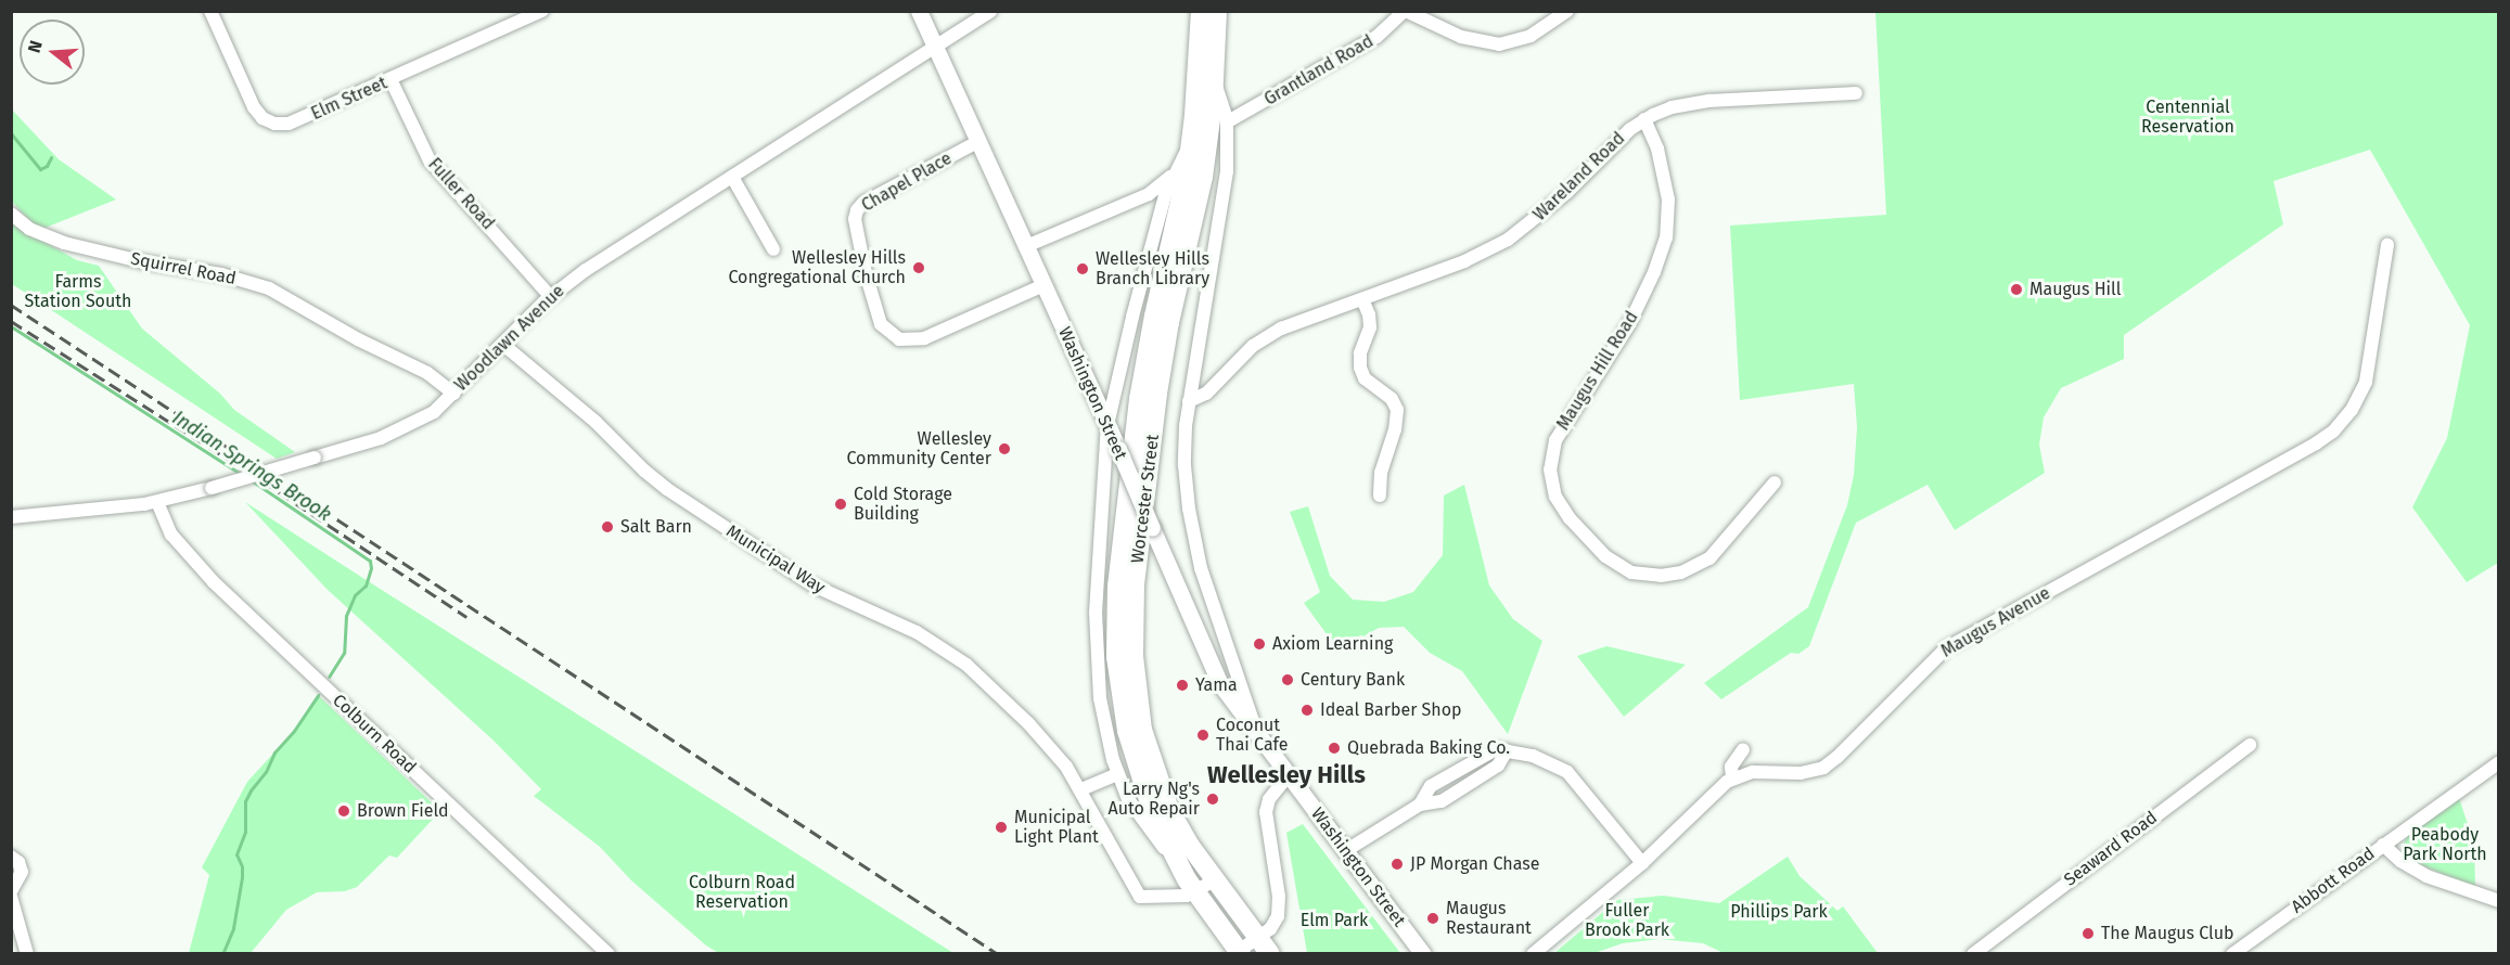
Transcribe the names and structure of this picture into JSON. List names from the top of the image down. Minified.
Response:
{"streets":{"highway":["Worcester Street"],"main road":["Washington Street"],"street":["Grantland Road","Elm Street","Wareland Road","Chapel Place","Fuller Road","Squirrel Road","Woodlawn Avenue","Maugus Hill Road","Municipal Way","Maugus Avenue","Colburn Road","Seaward Road","Abbott Road"]},"crossings":[["Elm Street","Fuller Road"],["Wareland Road","Maugus Hill Road"],["Chapel Place","Washington Street"],["Fuller Road","Woodlawn Avenue"],["Squirrel Road","Woodlawn Avenue"],["Woodlawn Avenue","Washington Street"],["Woodlawn Avenue","Municipal Way"],["Woodlawn Avenue","Colburn Road"],["Worcester Street","Municipal Way"]],"districts":["Wellesley Hills"],"water":["Indian Springs Brook"],"parks":["Centennial Reservation","Farms Station South","Peabody Park North","Colburn Road Reservation","Fuller Brook Park","Phillips Park","Elm Park"],"places":["Wellesley Hills Congregational Church","Wellesley Hills Branch Library","Maugus Hill","Wellesley Community Center","Cold Storage Building","Salt Barn","Axiom Learning","Century Bank","Yama","Ideal Barber Shop","Coconut Thai Cafe","Quebrada Baking Co.","Larry Ng's Auto Repair","Brown Field","Municipal Light Plant","JP Morgan Chase","Maugus Restaurant","The Maugus Club"],"north":"left"}
